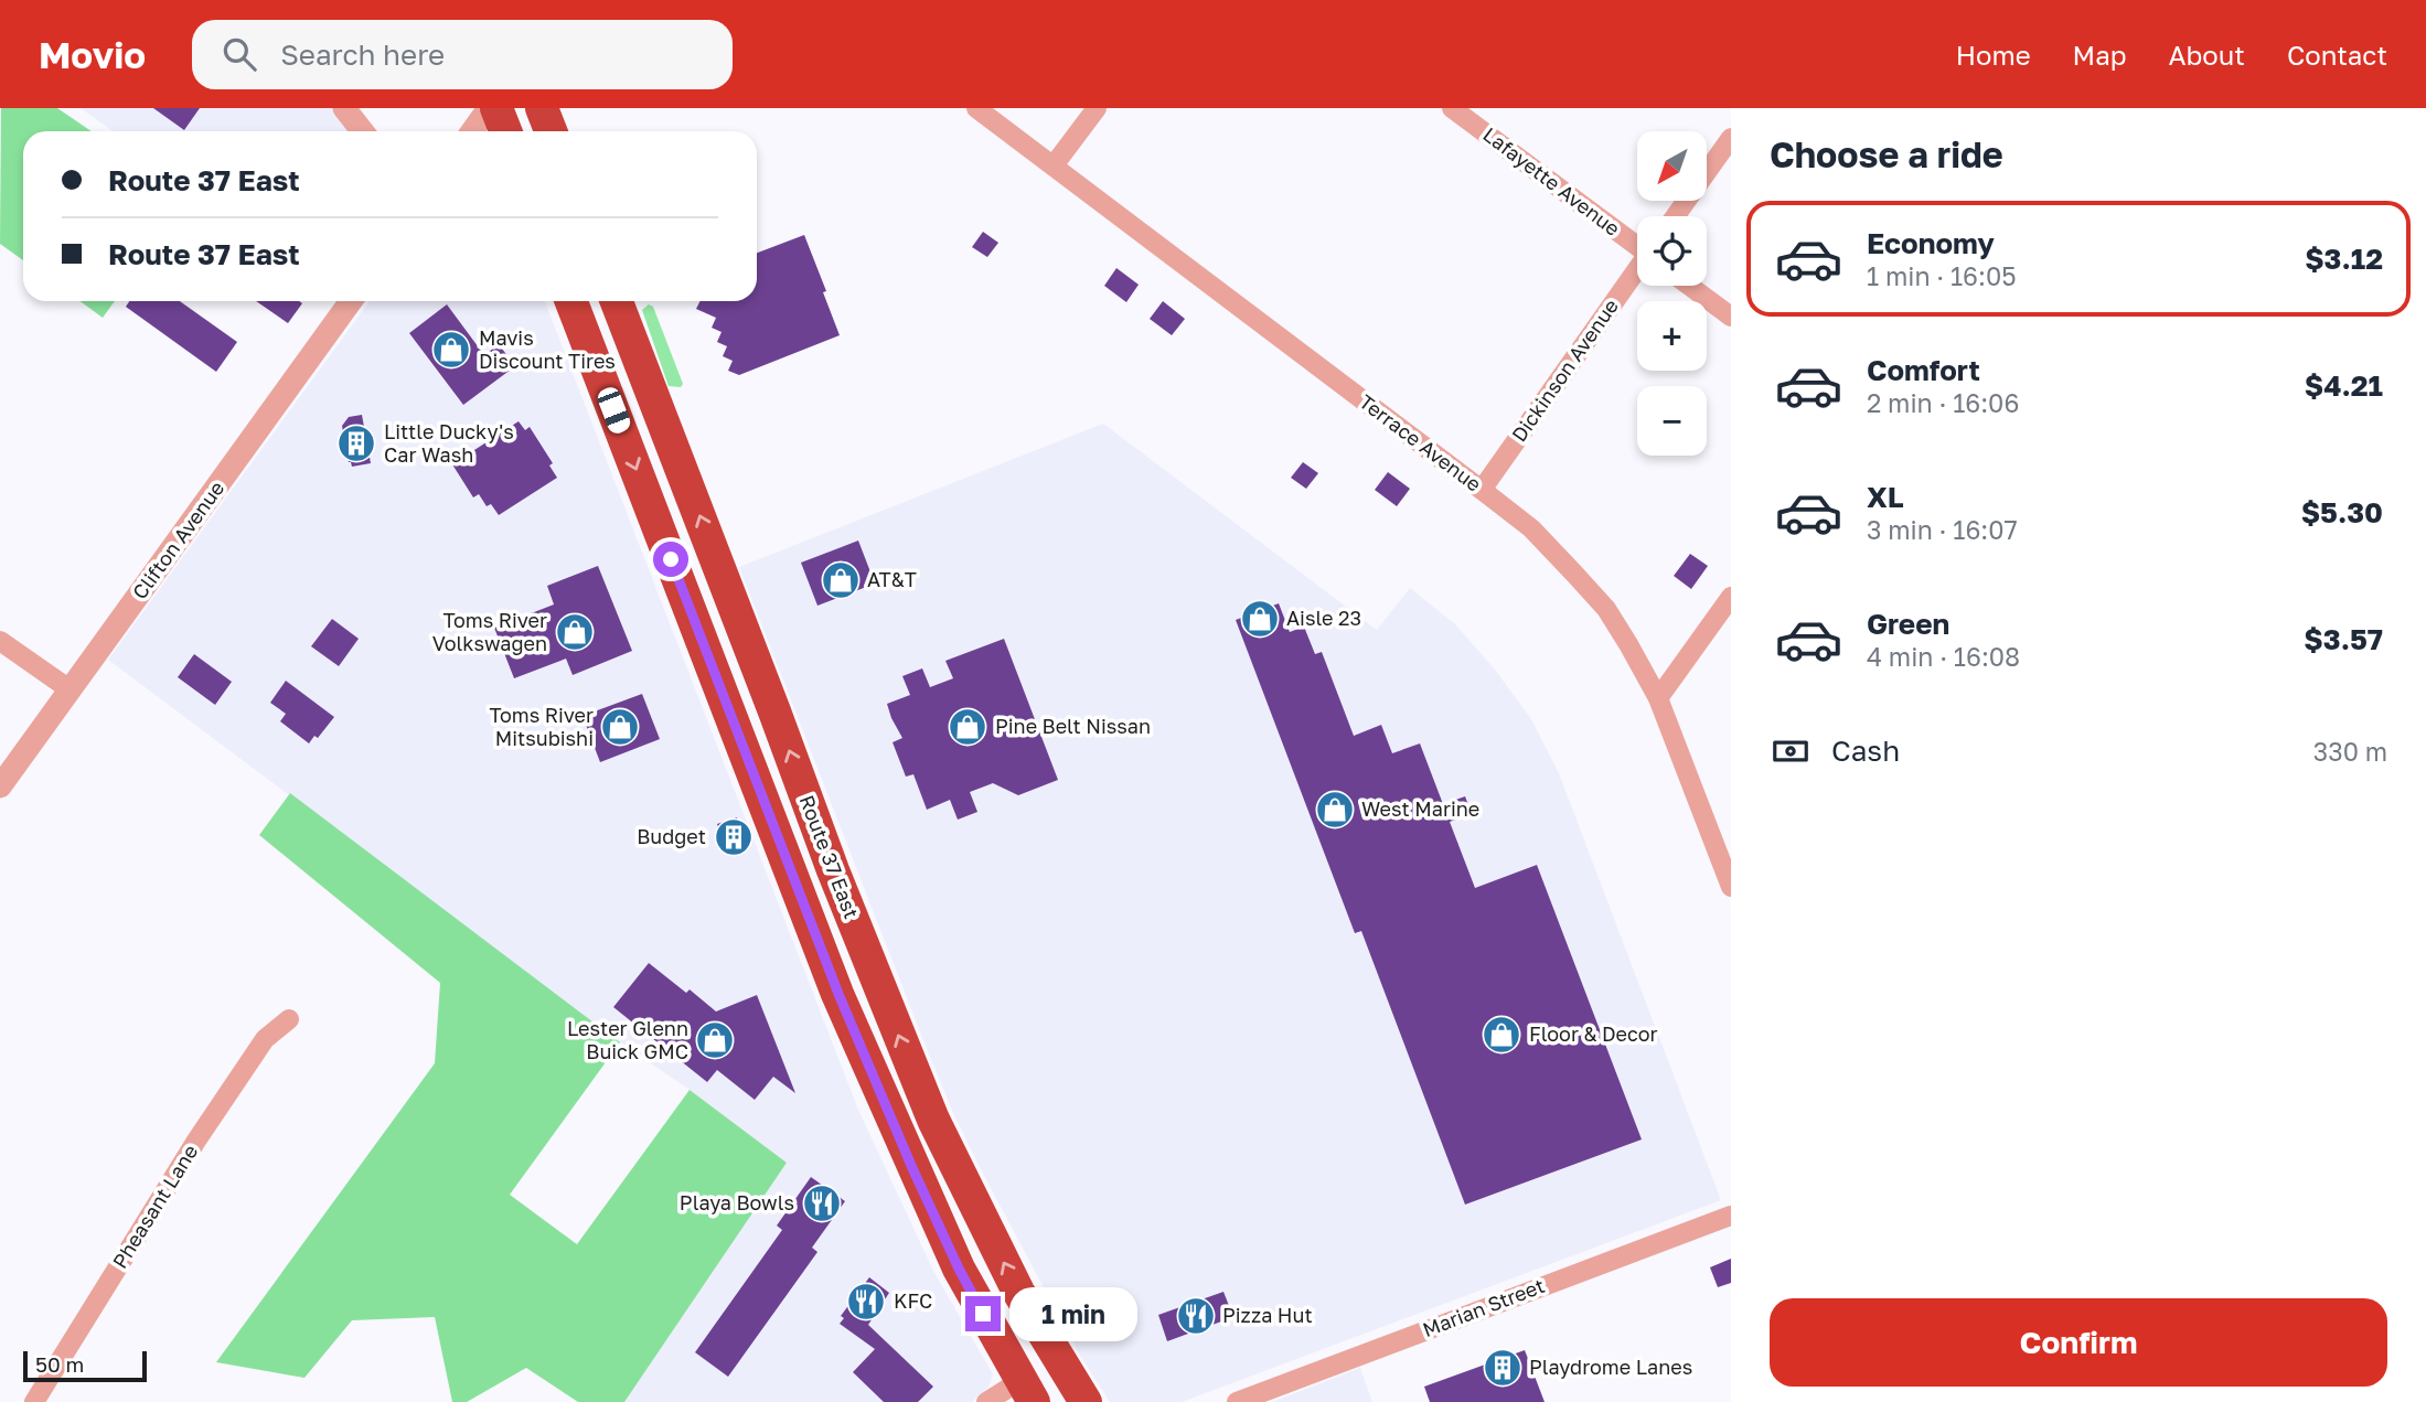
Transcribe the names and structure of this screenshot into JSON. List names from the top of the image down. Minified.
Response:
{"streets":{"highway":["Route 37 East"],"street":["Lafayette Avenue","Dickinson Avenue","Terrace Avenue","Clifton Avenue","Pheasant Lane","Marian Street"]},"crossings":[["Dickinson Avenue","Terrace Avenue"]],"places":{"shop":["Mavis Discount Tires","AT&T","Aisle 23","Toms River Volkswagen","Toms River Mitsubishi","Pine Belt Nissan","West Marine","Floor & Decor","Lester Glenn Buick GMC"],"building":["Little Ducky's Car Wash","Budget","Playdrome Lanes"],"restaurant":["Playa Bowls","KFC","Pizza Hut"]},"scale_bar":"50 m","north":"bottom left","page":{"header":"Movio","search":"Search here","nav":["Home","Map","About","Contact"],"heading":"Choose a ride","map_buttons":["+","−"],"banner":["Route 37 East","Route 37 East"],"list":[{"name":"Economy","note":"1 min · 16:05","value":"$3.12"},{"name":"Comfort","note":"2 min · 16:06","value":"$4.21"},{"name":"XL","note":"3 min · 16:07","value":"$5.30"},{"name":"Green","note":"4 min · 16:08","value":"$3.57"}],"pay":["Cash","330 m"],"buttons":"Confirm","bubble":"1 min","scale":"50 m"}}
